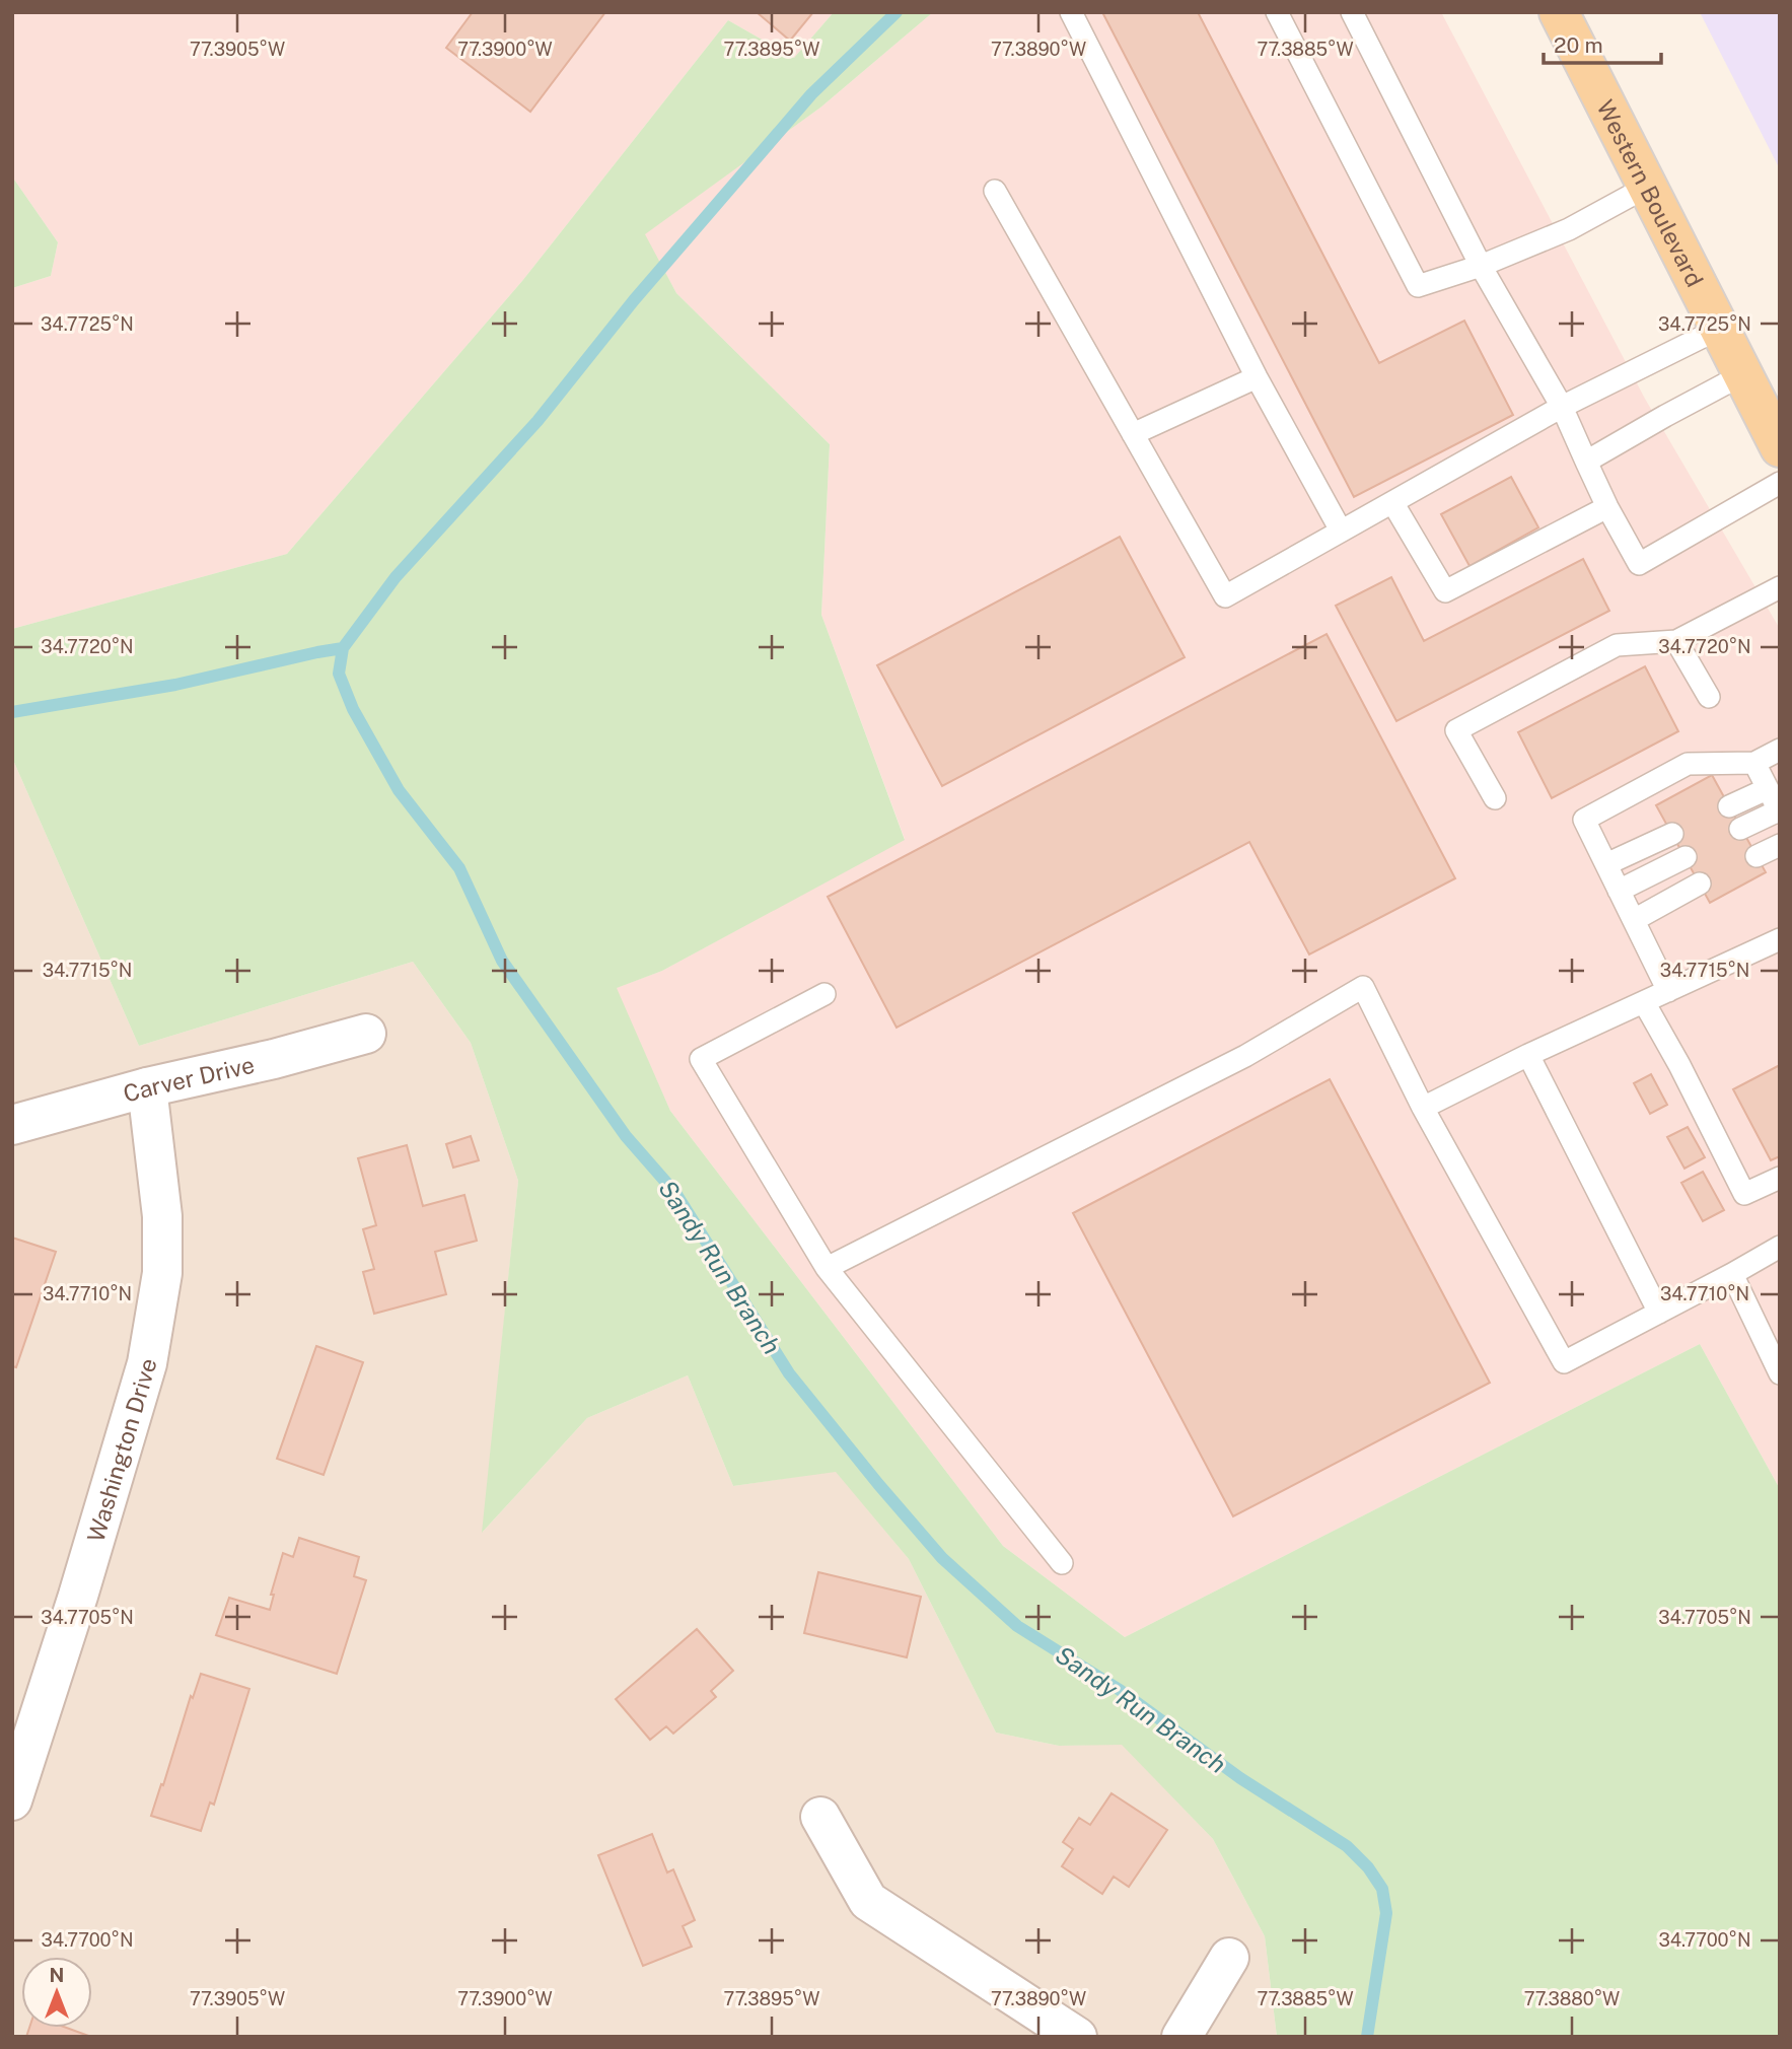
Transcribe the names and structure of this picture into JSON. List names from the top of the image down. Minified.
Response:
{"streets":{"main road":["Western Boulevard"],"street":["Carver Drive","Washington Drive"]},"crossings":[["Carver Drive","Washington Drive"]],"water":["Sandy Run Branch"],"scale_bar":"20 m","north":"top","coordinates":["77.3905°W","77.3900°W","77.3895°W","77.3890°W","77.3885°W","34.7725°N","34.7720°N","34.7715°N","34.7710°N","34.7705°N","34.7700°N","77.3880°W"]}
